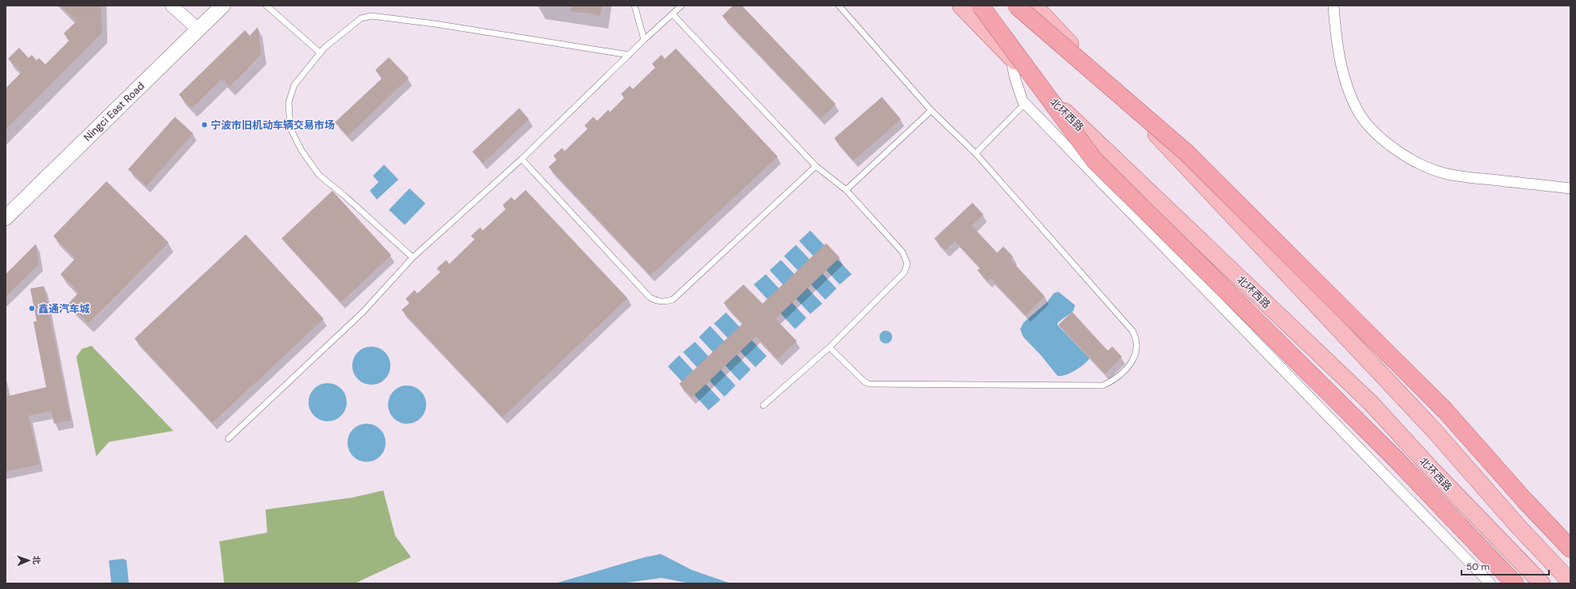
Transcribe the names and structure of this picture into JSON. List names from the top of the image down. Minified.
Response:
{"streets":{"main road":["Ningci East Road","北环西路"]},"places":["宁波市旧机动车辆交易市场","鑫通汽车城"],"scale_bar":"50 m","north":"right"}
